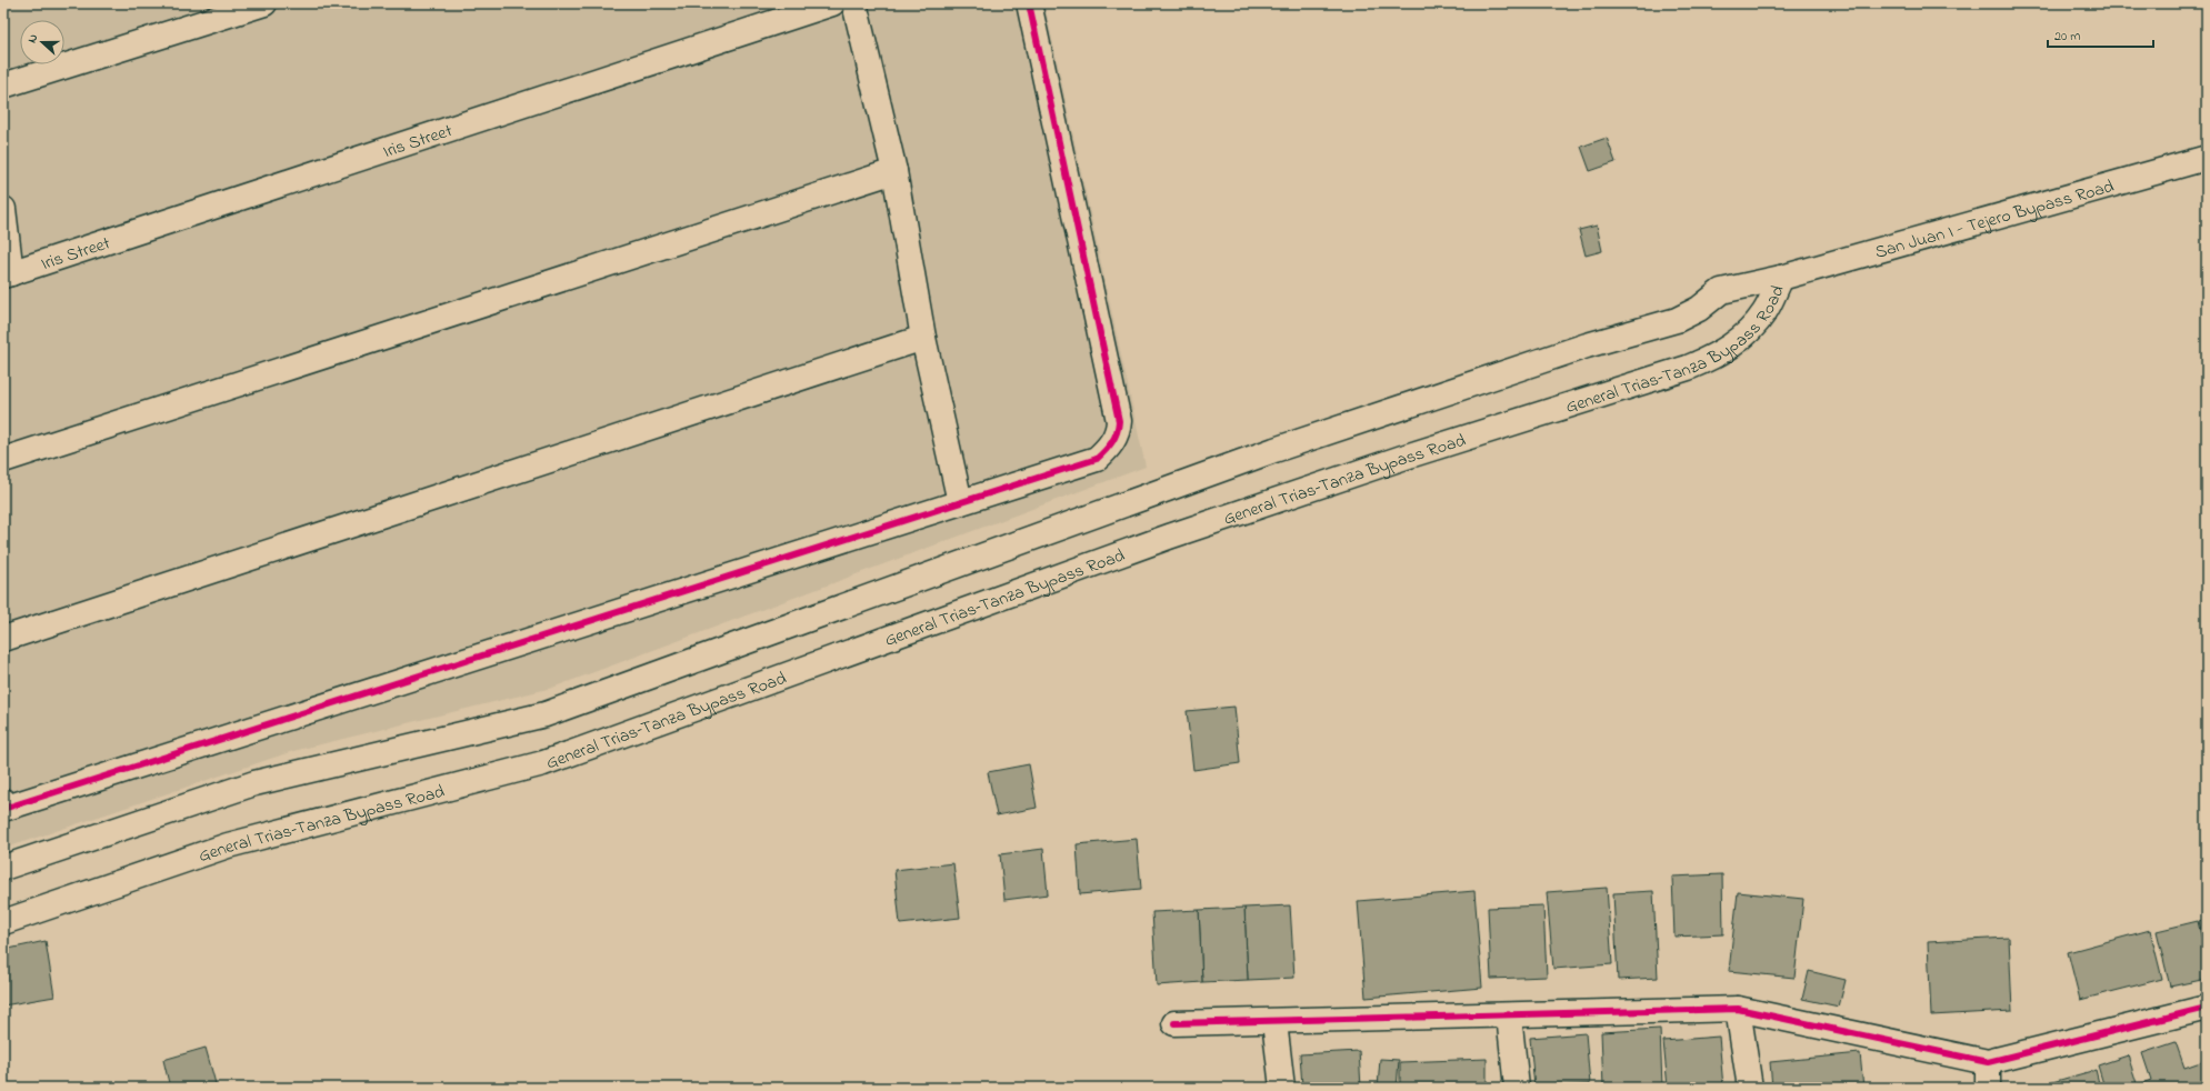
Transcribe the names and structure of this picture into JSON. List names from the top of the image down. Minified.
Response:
{"streets":{"street":["Iris Street","San Juan I - Tejero Bypass Road","General Trias–Tanza Bypass Road"]},"crossings":[["San Juan I - Tejero Bypass Road","General Trias–Tanza Bypass Road"]],"scale_bar":"20 m","north":"left"}
